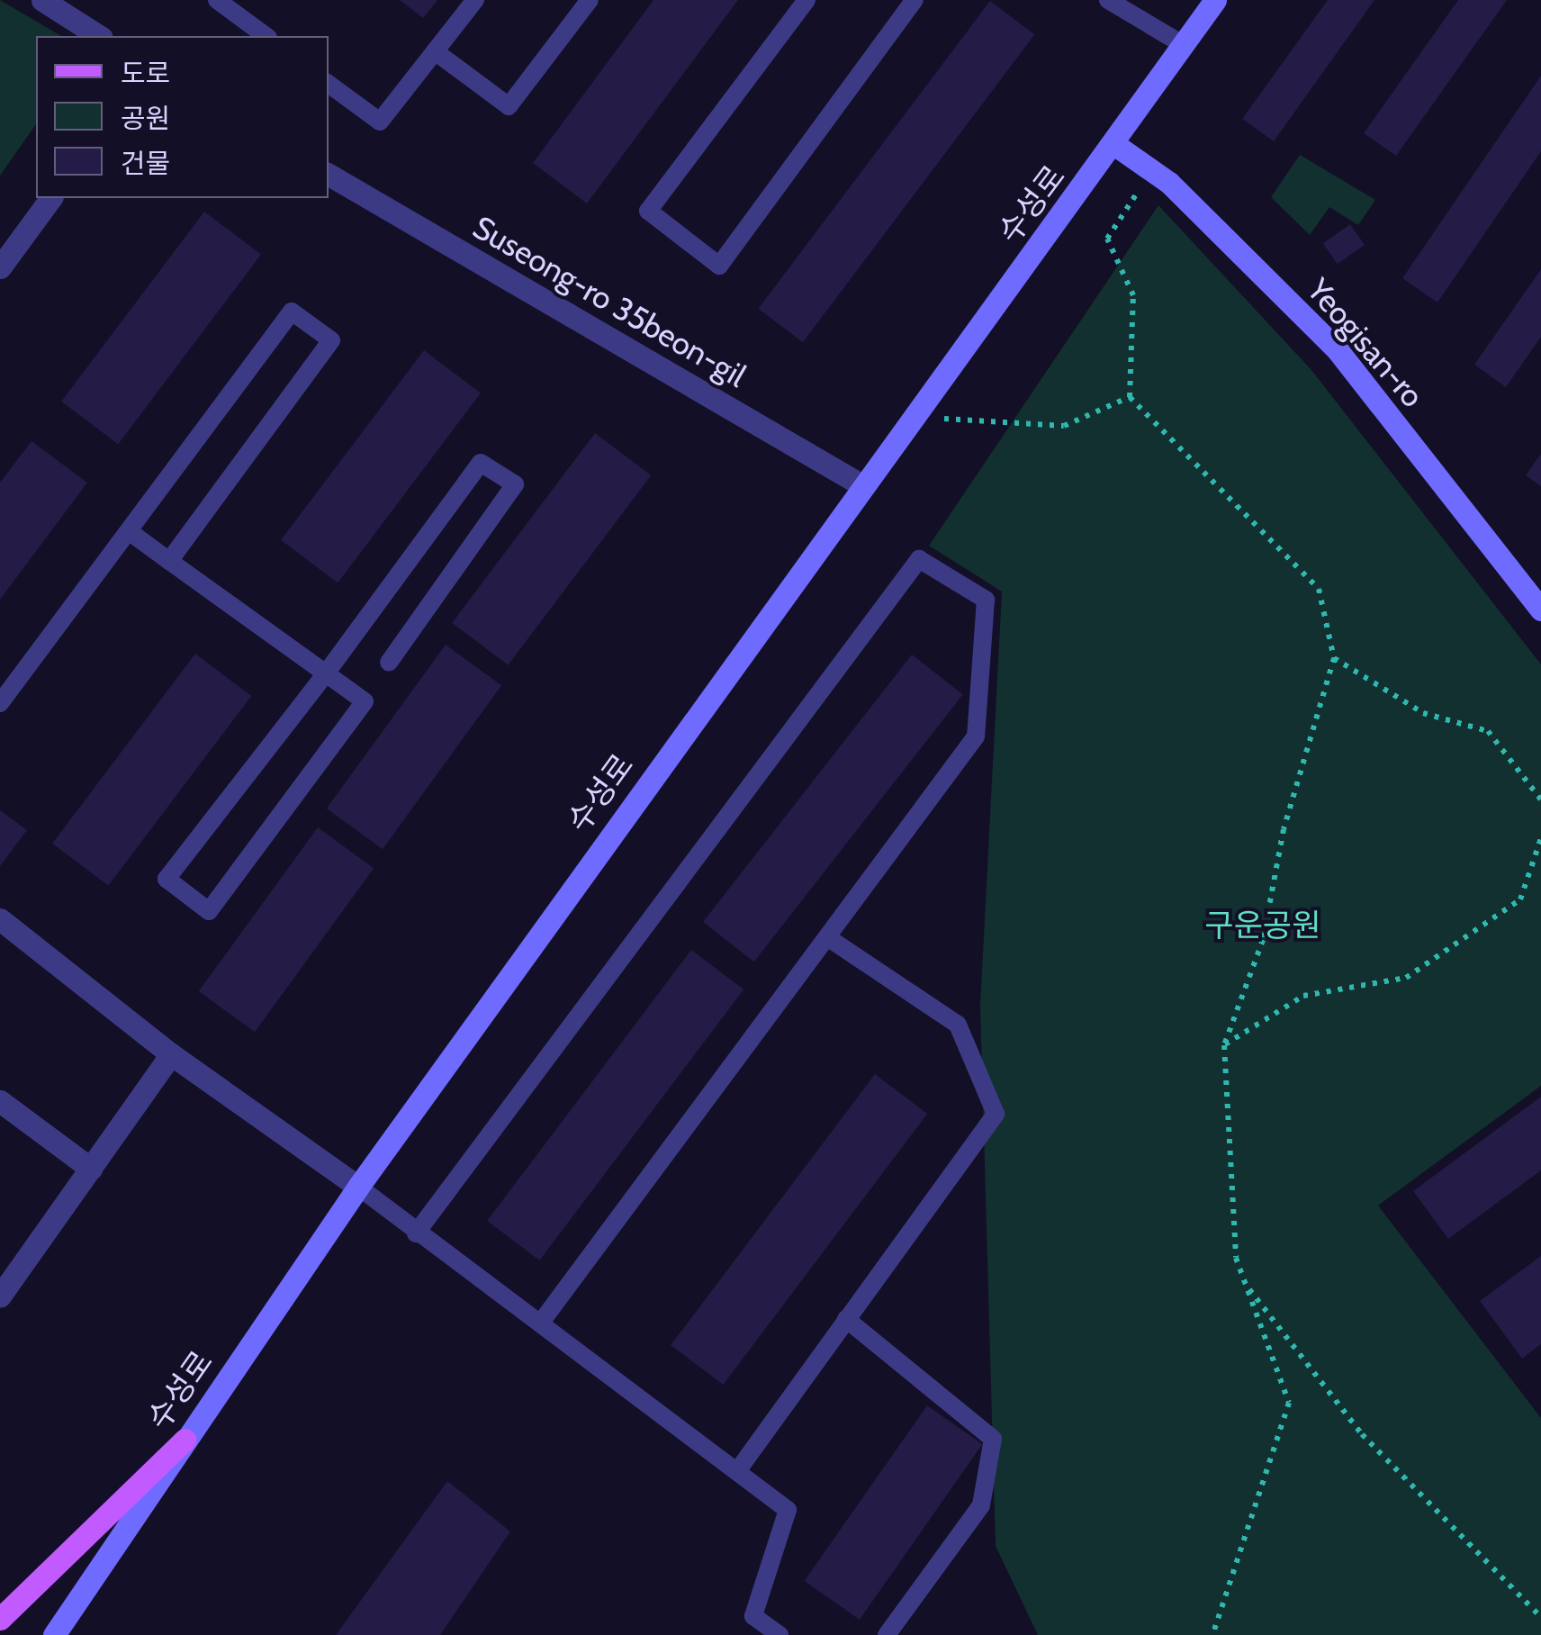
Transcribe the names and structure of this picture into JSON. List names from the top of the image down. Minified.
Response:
{"streets":{"street":["수성로","Suseong-ro 35beon-gil","Yeogisan-ro"]},"crossings":[["수성로","Suseong-ro 35beon-gil"],["수성로","Yeogisan-ro"]],"parks":["구운공원"],"legend":["도로","공원","건물"]}
